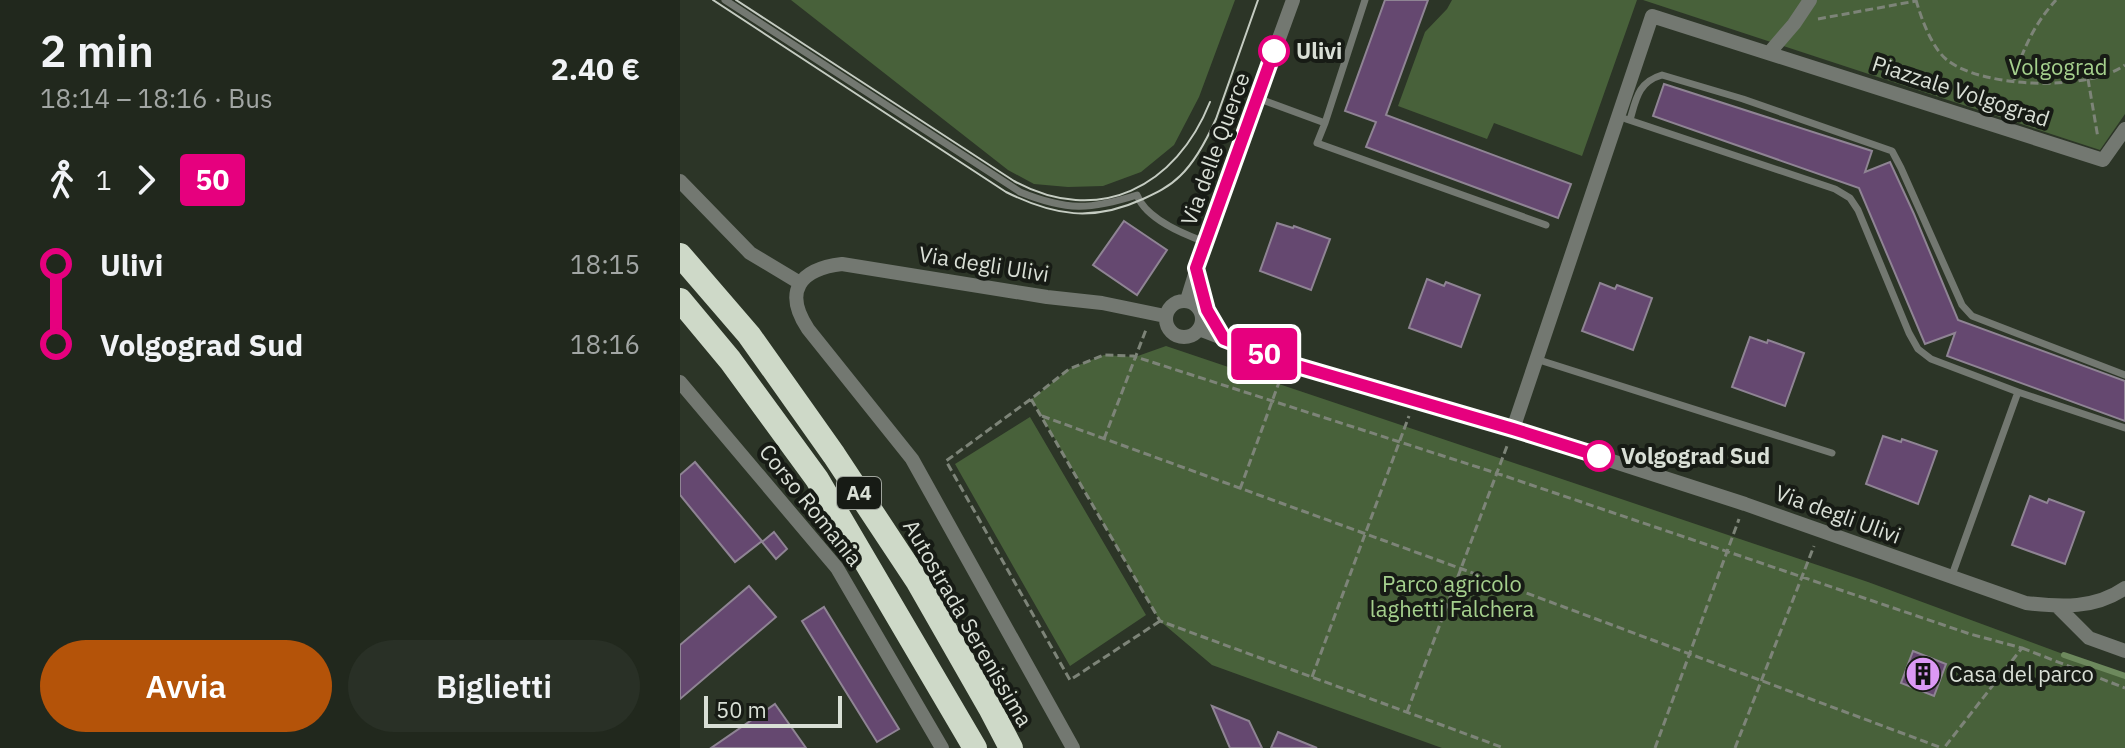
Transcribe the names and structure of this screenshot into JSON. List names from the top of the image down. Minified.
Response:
{"streets":{"highway":["A4","Autostrada Serenissima"],"street":["Piazzale Volgograd","Via delle Querce","Via degli Ulivi","Corso Romania"]},"crossings":[["Via delle Querce","Via degli Ulivi"]],"parks":["Volgograd","Parco agricolo laghetti Falchera"],"places":{"other":["Ulivi","Volgograd Sud"],"building":["Casa del parco"]},"lines":["bus line 50"],"scale_bar":"50 m","page":{"heading":["2 min","18:14 – 18:16 · Bus","2.40 €"],"on_map":"50","legs":["1","50"],"list":[{"name":"Ulivi","value":"18:15"},{"name":"Volgograd Sud","value":"18:16"}],"buttons":["Avvia","Biglietti"],"scale":"50 m"}}
